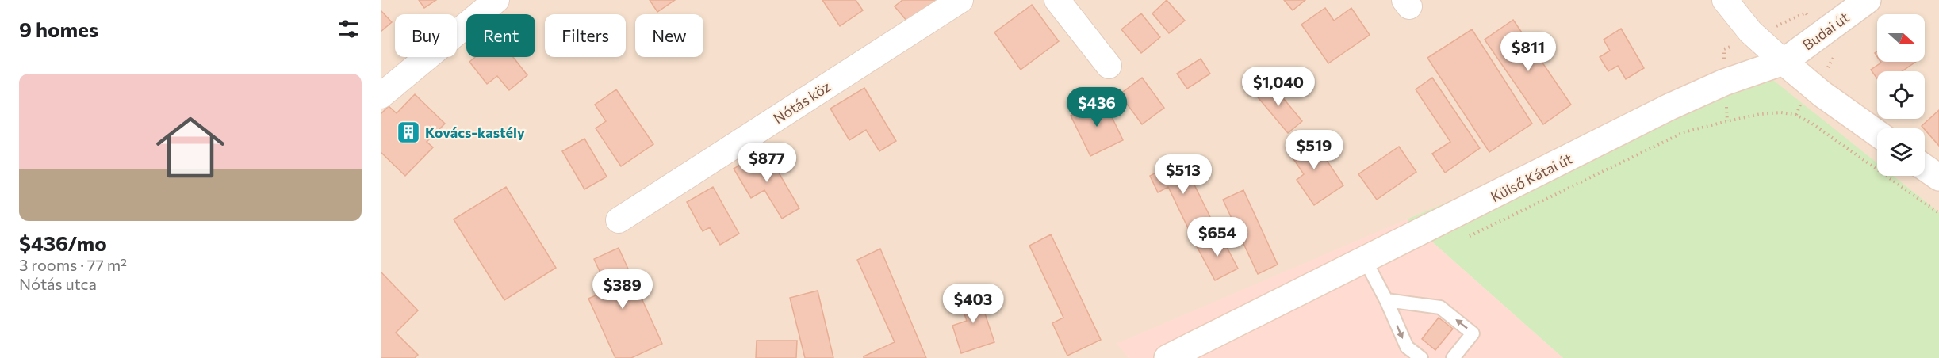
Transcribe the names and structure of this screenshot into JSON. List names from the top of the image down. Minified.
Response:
{"streets":{"main road":["Budai út","Külső Kátai út"],"street":["Nótás köz"]},"crossings":[["Budai út","Külső Kátai út"]],"places":{"building":["Kovács-kastély"]},"north":"right","page":{"heading":"9 homes","chip":["Buy","Rent","Filters","New"],"price":["$811","$1,040","$436","$519","$877","$513","$654","$389","$403"],"list":[{"name":"$436/mo","note":"3 rooms · 77 m² · Nótás utca"}]}}
